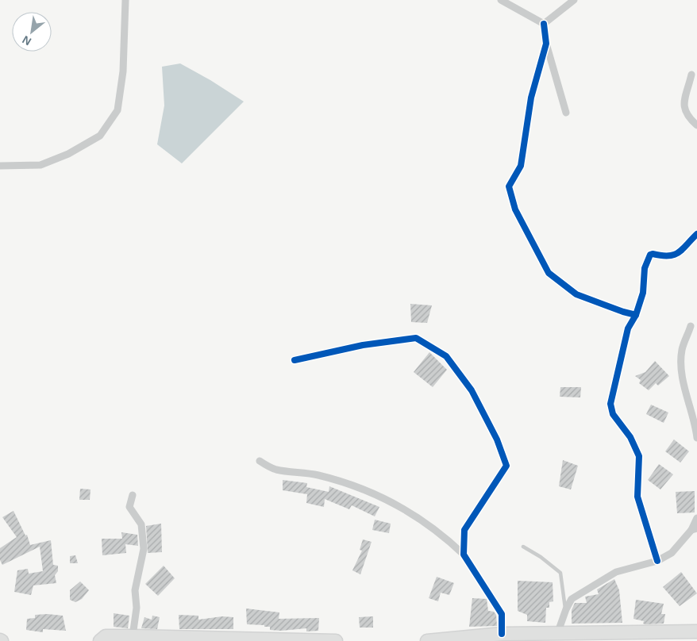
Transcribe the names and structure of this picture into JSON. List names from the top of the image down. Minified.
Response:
{"north":"bottom left"}
